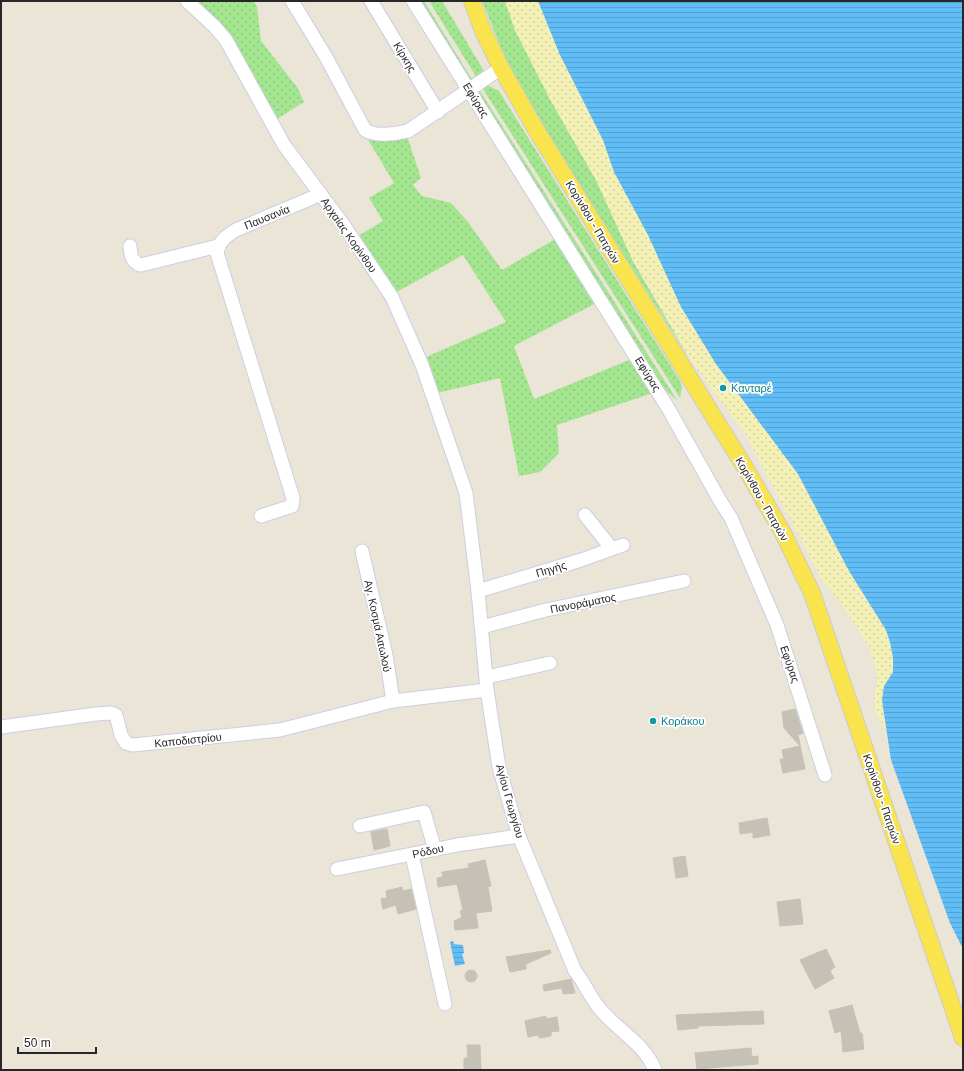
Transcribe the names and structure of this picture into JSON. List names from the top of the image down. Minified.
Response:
{"streets":{"main road":["Κορίνθου - Πατρών"],"street":["Κίρκης","Εφύρας","Παυσανία","Αρχαίας Κορίνθου","Πηγής","Πανοράματος","Αγ. Κοσμά Αιτωλού","Καποδιστρίου","Αγίου Γεωργίου","Ρόδου"]},"crossings":[["Παυσανία","Αρχαίας Κορίνθου"],["Αρχαίας Κορίνθου","Αγίου Γεωργίου"],["Πηγής","Αγίου Γεωργίου"],["Πανοράματος","Αγίου Γεωργίου"],["Αγ. Κοσμά Αιτωλού","Καποδιστρίου"],["Αγίου Γεωργίου","Ρόδου"]],"places":["Κανταρέ","Κοράκου"],"scale_bar":"50 m"}
